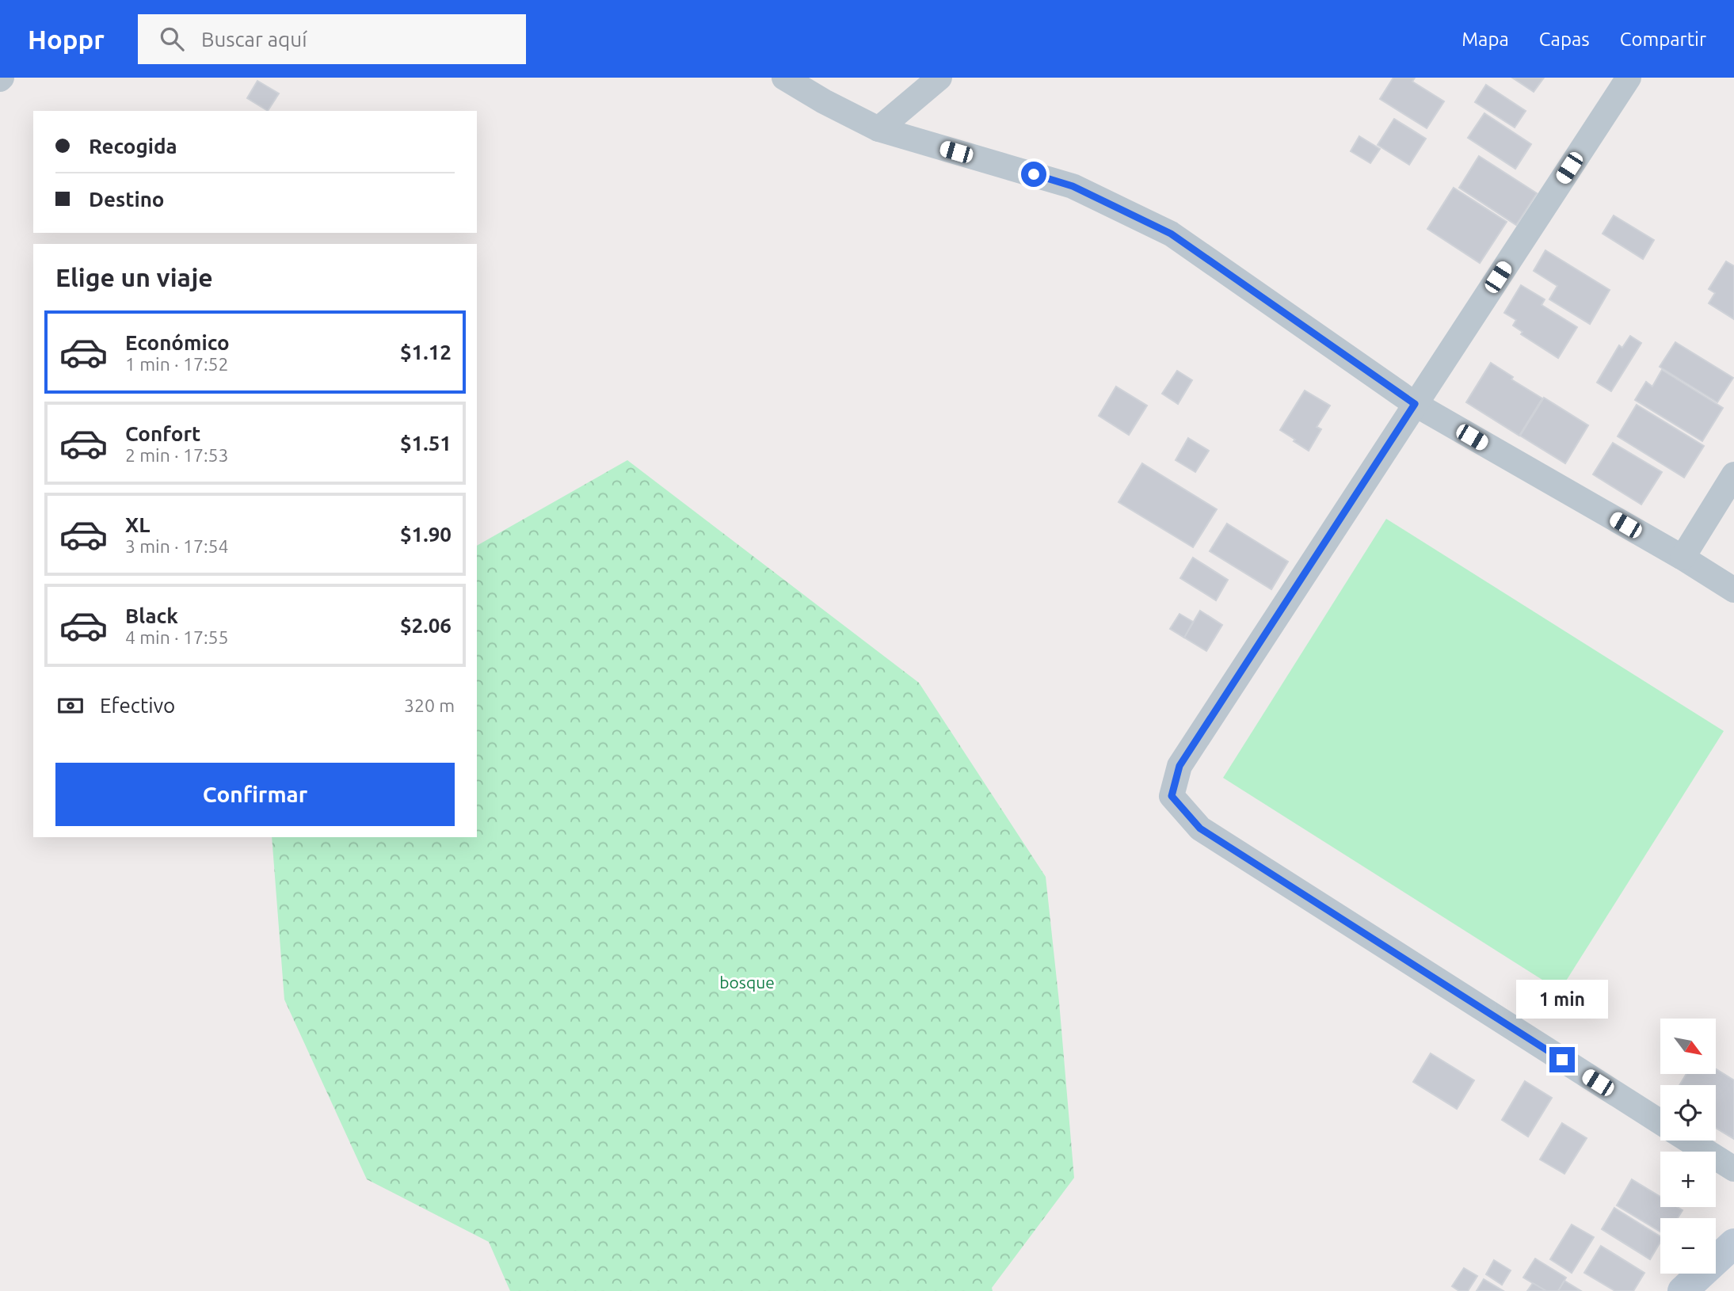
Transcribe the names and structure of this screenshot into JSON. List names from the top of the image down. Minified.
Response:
{"parks":["bosque"],"north":"bottom right","page":{"header":"Hoppr","search":"Buscar aquí","nav":["Mapa","Capas","Compartir"],"banner":["Recogida","Destino"],"heading":"Elige un viaje","list":[{"name":"Económico","note":"1 min · 17:52","value":"$1.12"},{"name":"Confort","note":"2 min · 17:53","value":"$1.51"},{"name":"XL","note":"3 min · 17:54","value":"$1.90"},{"name":"Black","note":"4 min · 17:55","value":"$2.06"}],"pay":["Efectivo","320 m"],"buttons":"Confirmar","bubble":"1 min","map_buttons":["+","−"]}}
